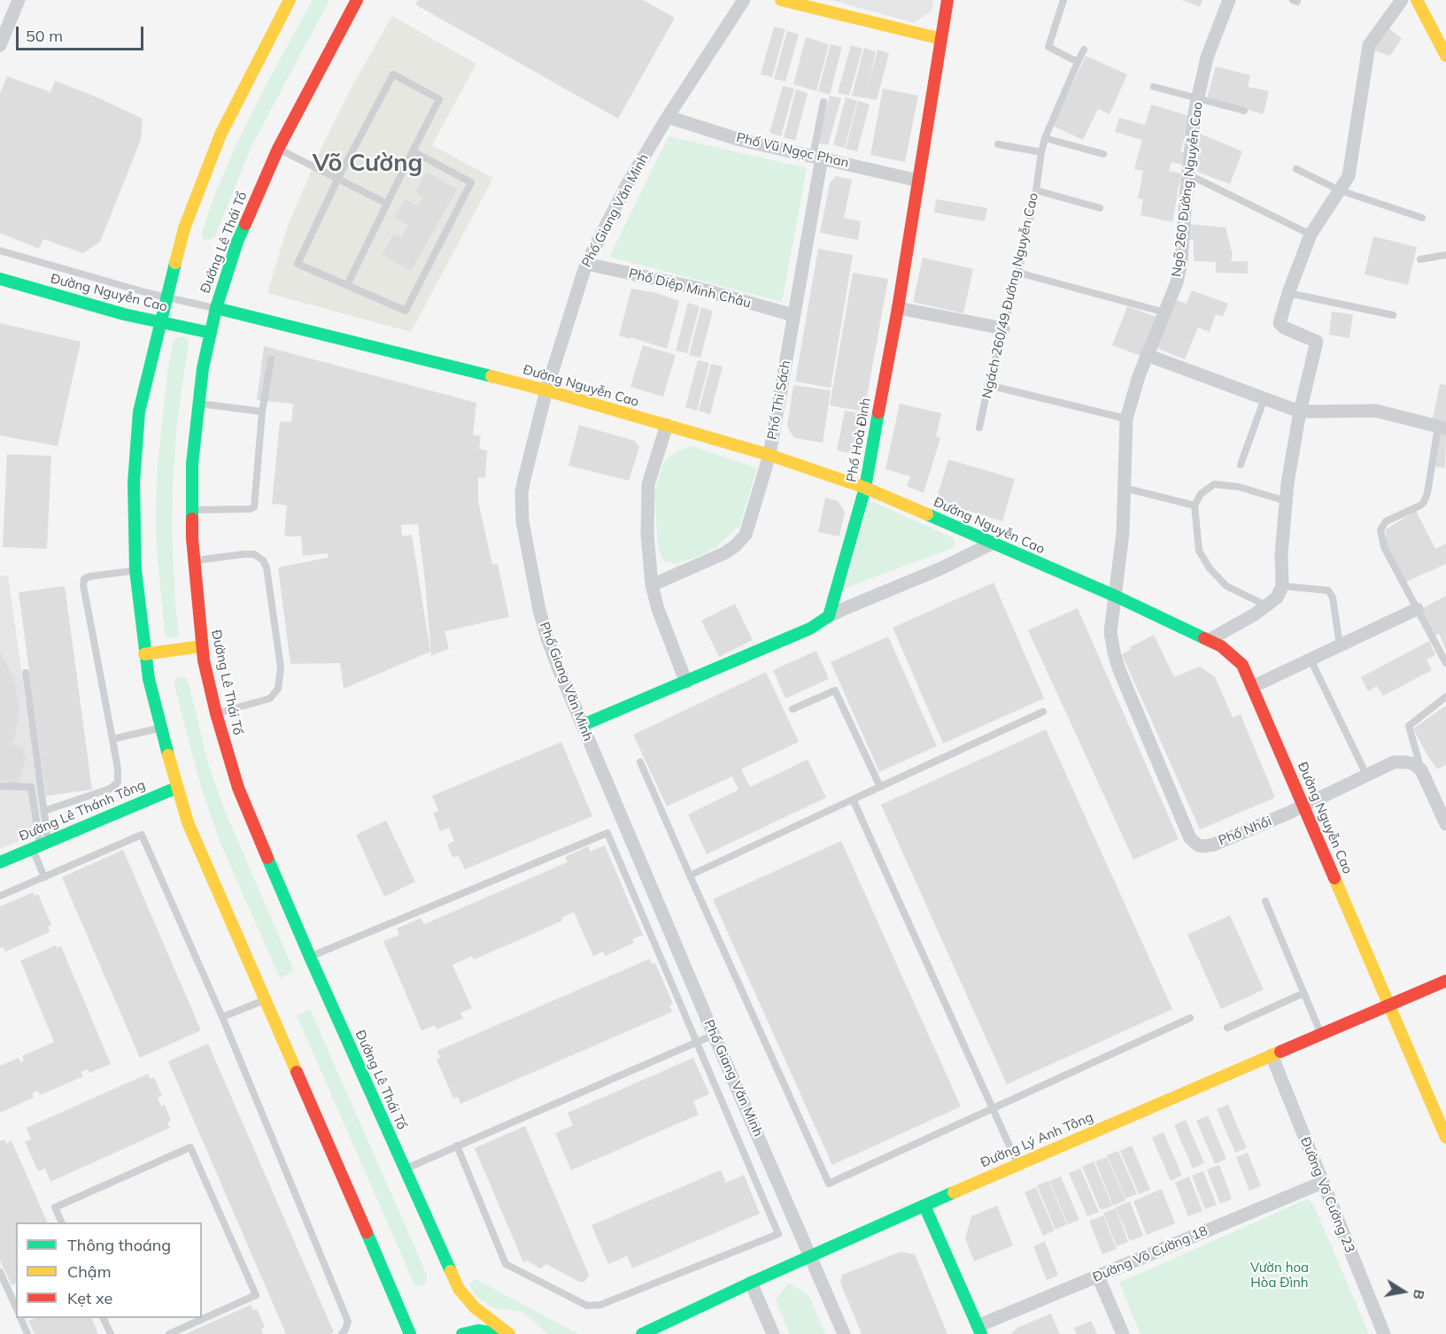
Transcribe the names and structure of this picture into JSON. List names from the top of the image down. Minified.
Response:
{"streets":{"main road":["Đường Lê Thái Tổ","Đường Nguyễn Cao","Phố Hoà Đình","Đường Lê Thánh Tông","Đường Lý Anh Tông"],"street":["Phố Vũ Ngọc Phan","Ngõ 260 Đường Nguyễn Cao","Phố Giang Văn Minh","Phố Diệp Minh Châu","Phố Thi Sách","Phố Nhồi","Đường Võ Cường 23","Đường Võ Cường 18"],"lane":["Ngách 260/49 Đường Nguyễn Cao"]},"crossings":[["Phố Vũ Ngọc Phan","Phố Giang Văn Minh"],["Phố Vũ Ngọc Phan","Phố Thi Sách"],["Phố Vũ Ngọc Phan","Phố Hoà Đình"],["Ngõ 260 Đường Nguyễn Cao","Đường Nguyễn Cao"],["Ngõ 260 Đường Nguyễn Cao","Phố Nhồi"],["Phố Giang Văn Minh","Phố Diệp Minh Châu"],["Phố Giang Văn Minh","Đường Nguyễn Cao"],["Phố Giang Văn Minh","Đường Lý Anh Tông"],["Đường Lê Thái Tổ","Đường Nguyễn Cao"],["Phố Diệp Minh Châu","Phố Thi Sách"],["Đường Nguyễn Cao","Phố Thi Sách"],["Đường Nguyễn Cao","Phố Hoà Đình"],["Đường Nguyễn Cao","Phố Nhồi"],["Đường Nguyễn Cao","Đường Lý Anh Tông"],["Đường Lý Anh Tông","Đường Võ Cường 23"],["Đường Võ Cường 23","Đường Võ Cường 18"]],"districts":["Võ Cường"],"parks":["Vườn hoa Hòa Đình"],"legend":["Thông thoáng","Chậm","Kẹt xe"],"scale_bar":"50 m","north":"right"}
